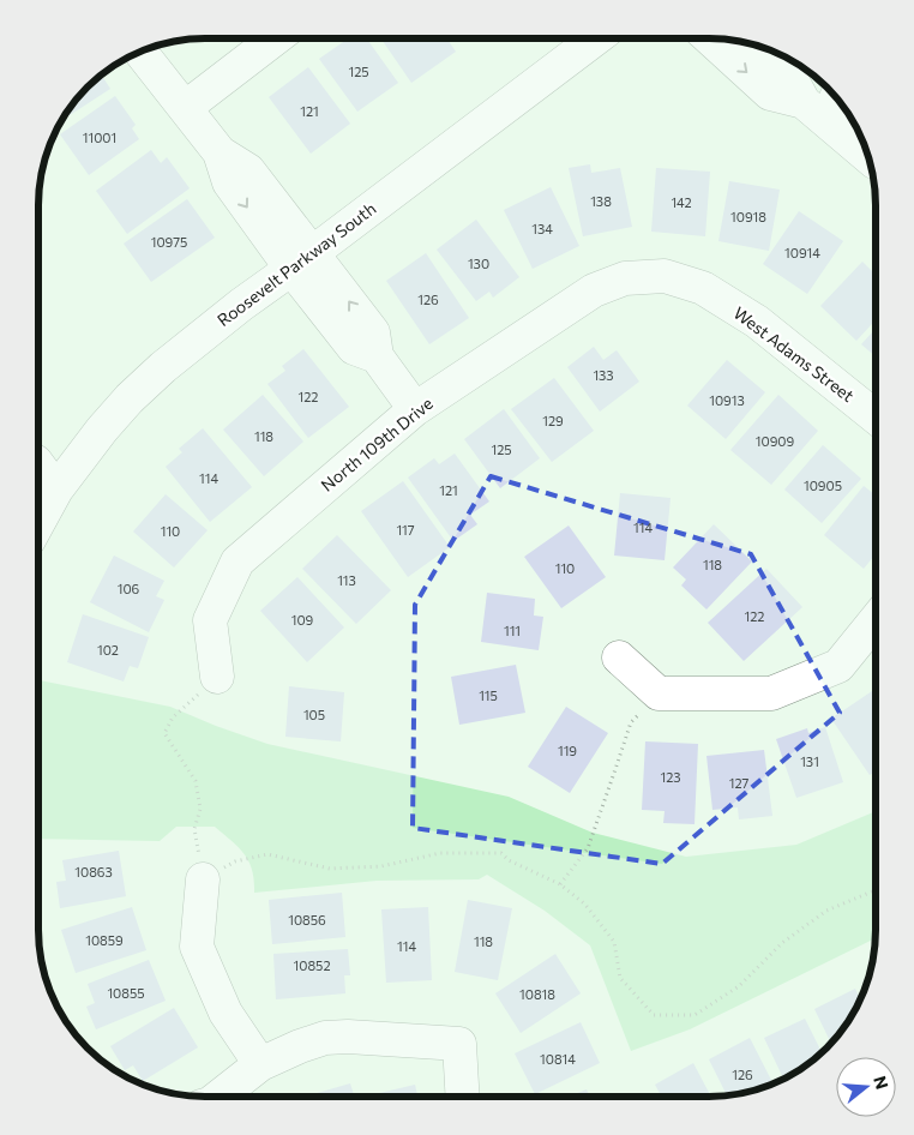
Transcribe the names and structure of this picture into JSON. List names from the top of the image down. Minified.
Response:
{"streets":{"street":["Roosevelt Parkway South","West Adams Street","North 109th Drive"]},"crossings":[["West Adams Street","North 109th Drive"]],"house_numbers":["125","121","11001","138","142","10918","134","10975","10914","130","126","133","122","10913","129","118","10909","125","114","10905","121","114","117","110","118","110","113","106","122","109","111","102","115","105","119","131","123","127","10863","10856","10859","118","114","10852","10855","10818","10814","126"],"north":"right"}
